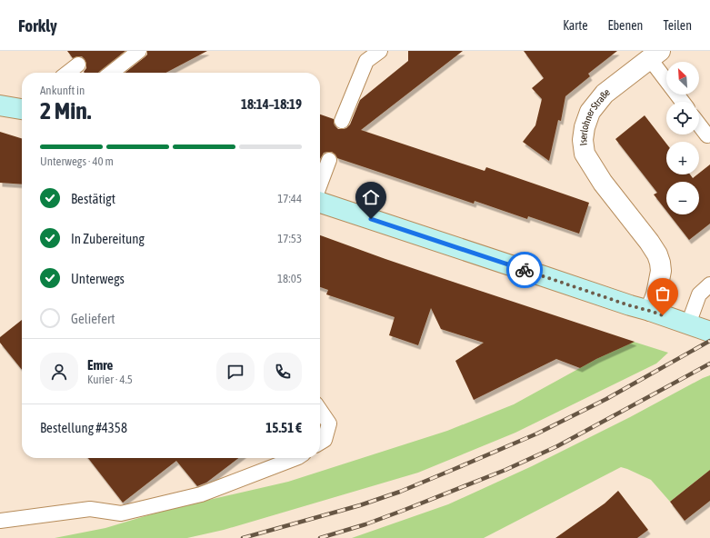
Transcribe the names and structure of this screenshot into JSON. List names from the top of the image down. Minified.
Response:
{"streets":{"street":["Iserlohner Straße"]},"north":"top left","page":{"header":"Forkly","nav":["Karte","Ebenen","Teilen"],"map_buttons":["+","−"],"heading":["2 Min.","Ankunft in","18:14–18:19"],"panel":["Emre","Kurier · 4.5","Bestellung #4358","15.51 €"],"bar":"Unterwegs · 40 m","list":[["Bestätigt","17:44"],["In Zubereitung","17:53"],["Unterwegs","18:05"],"Geliefert"]}}
